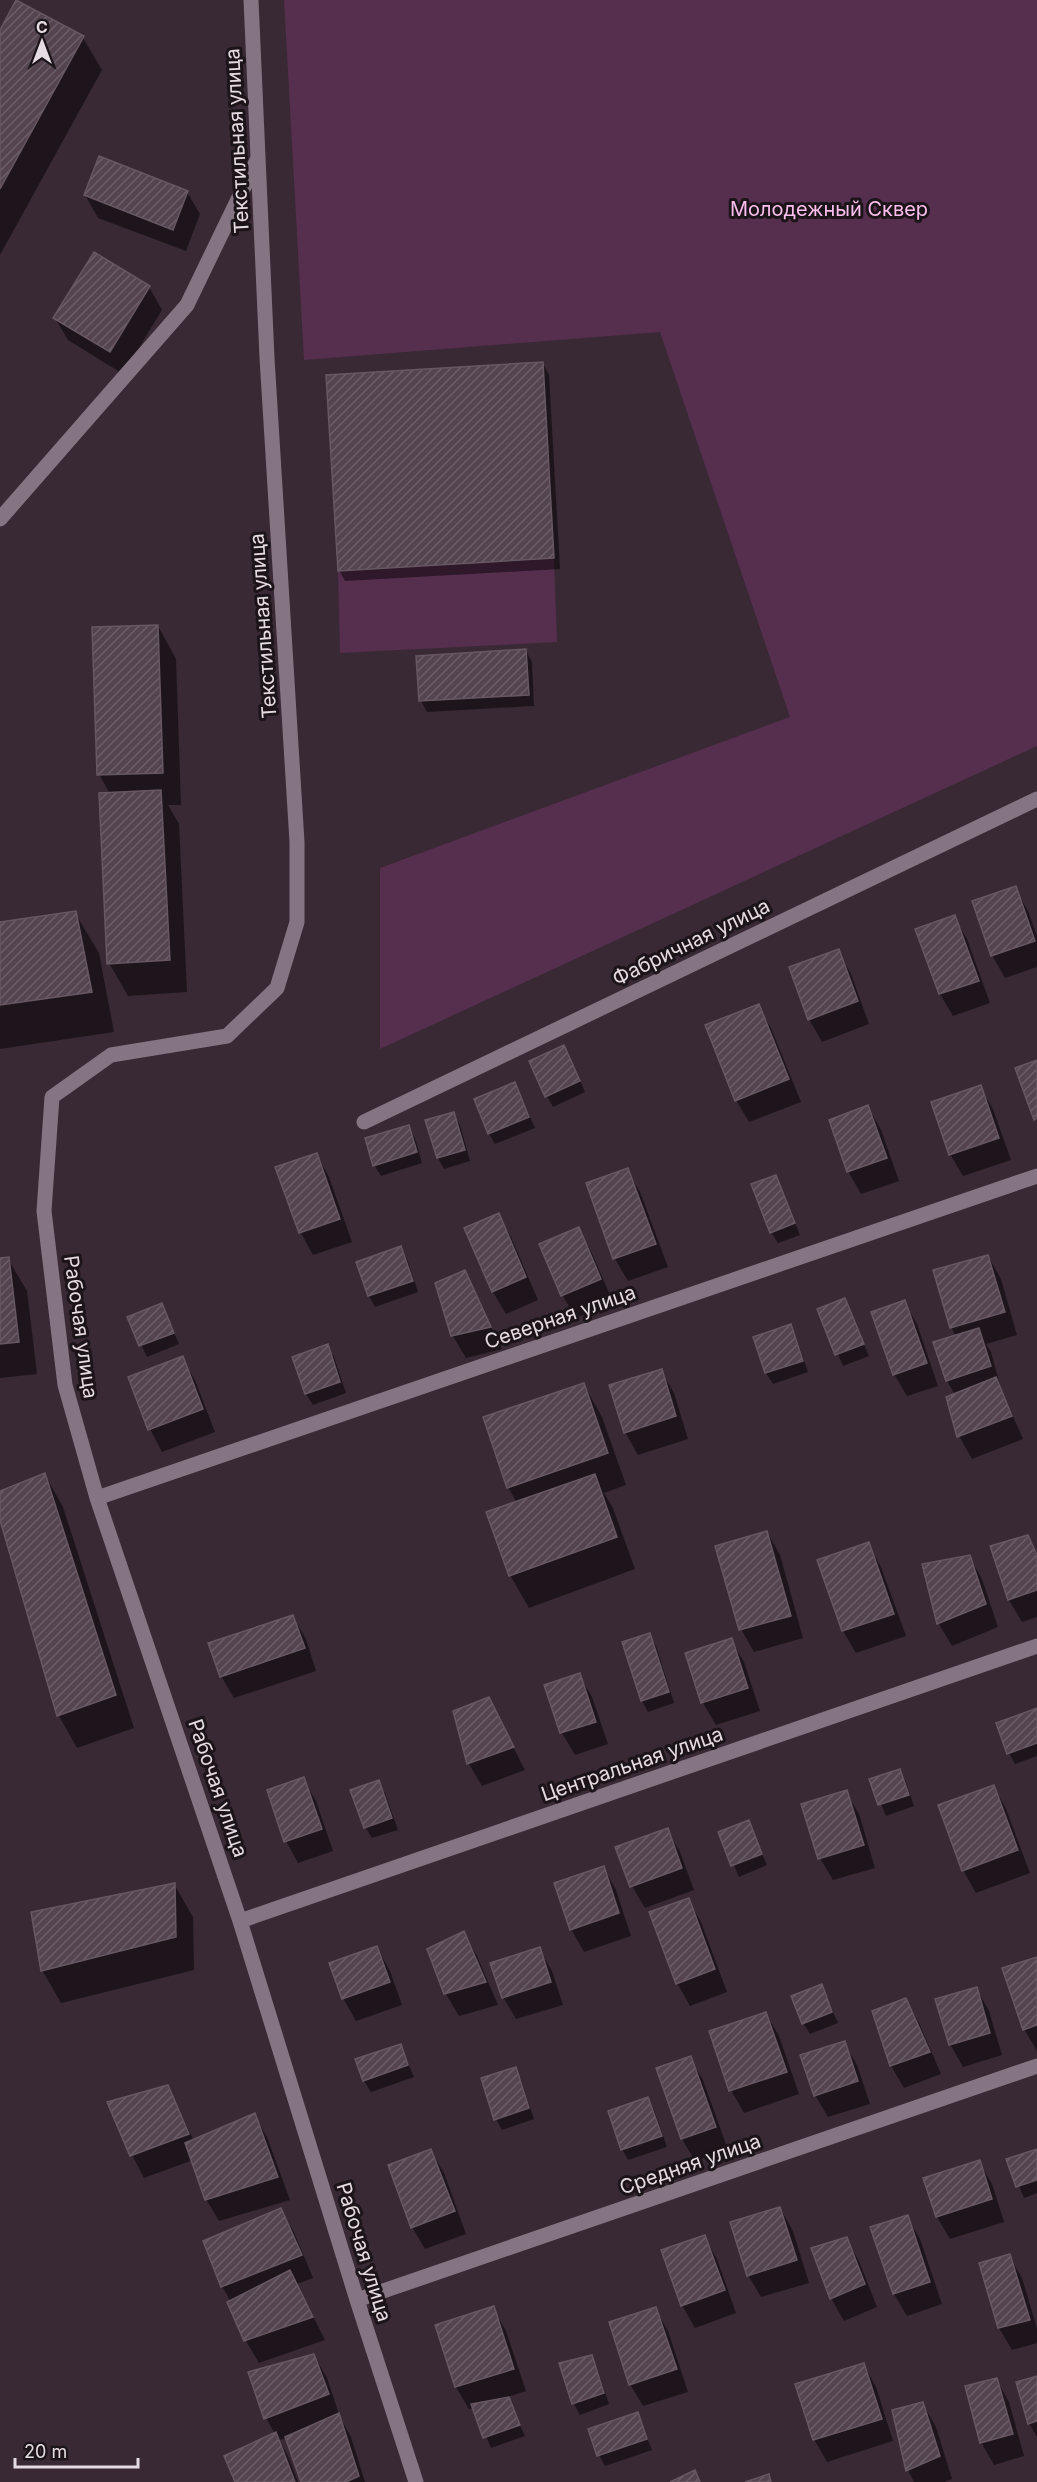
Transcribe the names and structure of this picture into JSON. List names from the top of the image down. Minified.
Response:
{"streets":{"street":["Текстильная улица","Фабричная улица","Северная улица","Рабочая улица","Центральная улица","Средняя улица"]},"crossings":[["Текстильная улица","Рабочая улица"],["Северная улица","Рабочая улица"],["Рабочая улица","Центральная улица"],["Рабочая улица","Средняя улица"]],"parks":["Молодежный Сквер"],"scale_bar":"20 m","north":"top"}
